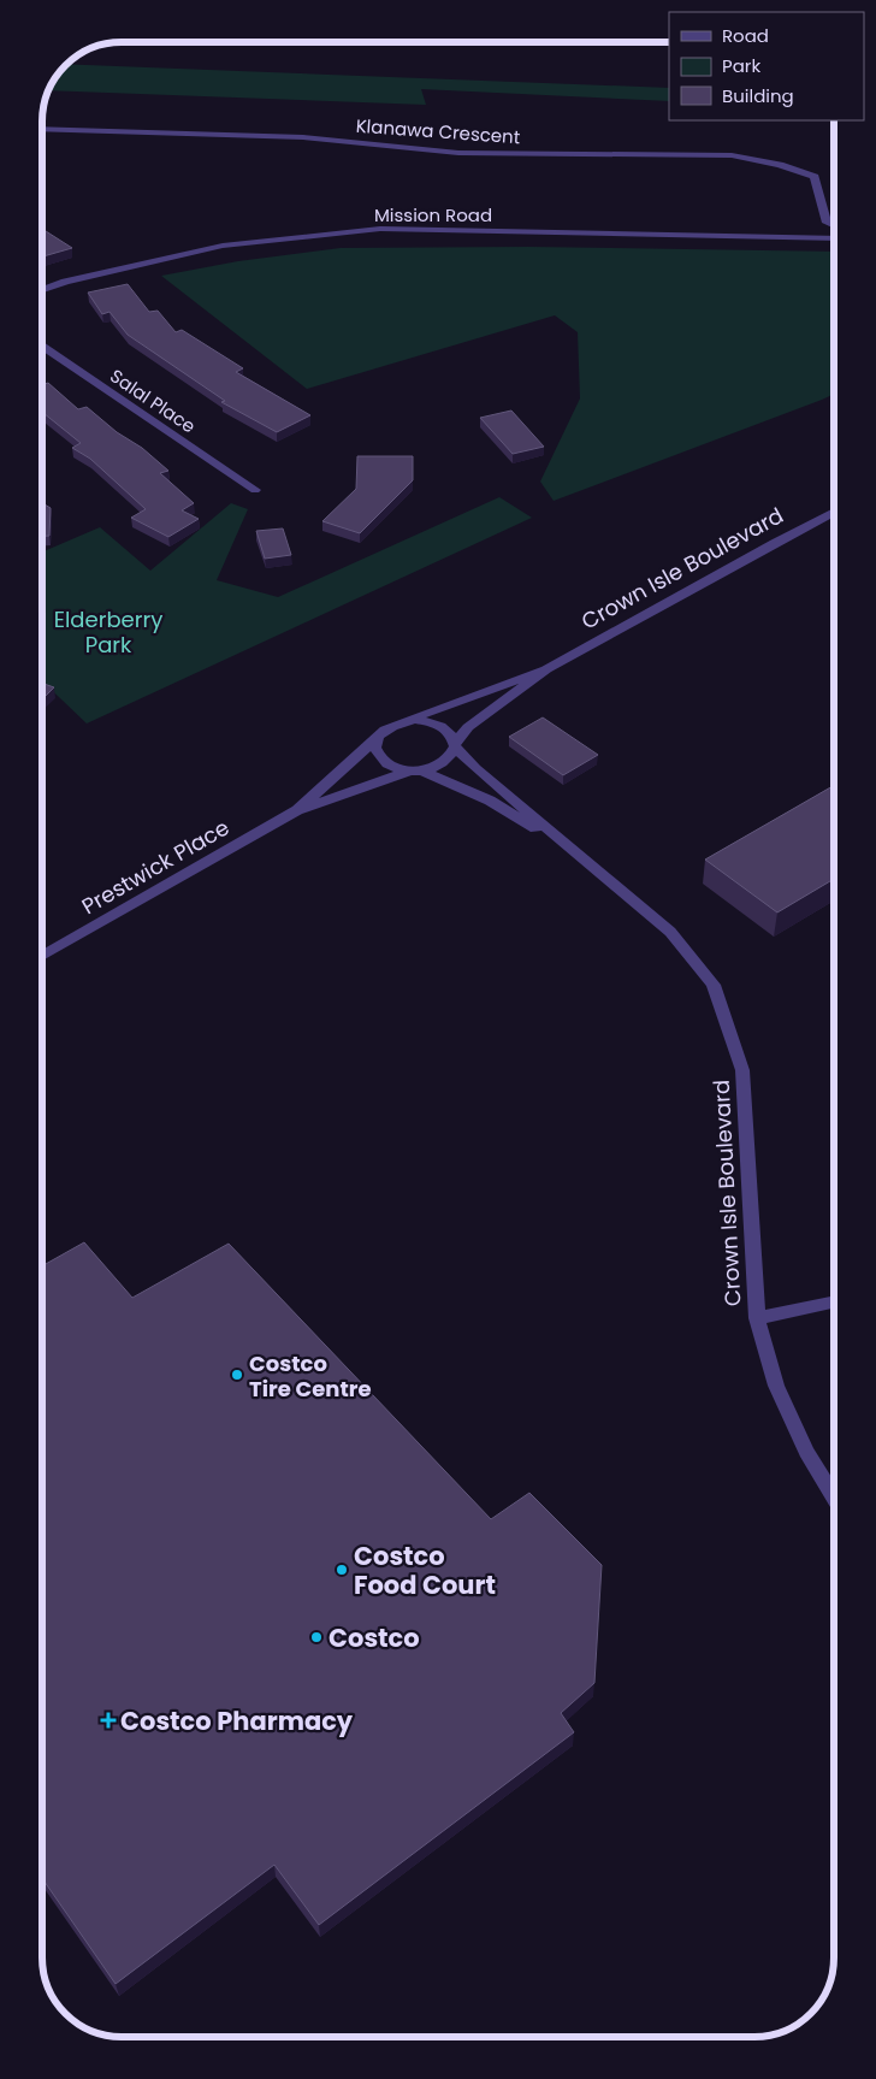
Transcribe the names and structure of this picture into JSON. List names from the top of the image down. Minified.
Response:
{"streets":{"street":["Klanawa Crescent","Mission Road","Salal Place","Crown Isle Boulevard","Prestwick Place"]},"crossings":[["Crown Isle Boulevard","Prestwick Place"]],"parks":["Elderberry Park"],"places":{"other":["Costco Tire Centre","Costco Food Court","Costco"],"health":["Costco Pharmacy"]},"legend":["Road","Park","Building"]}
